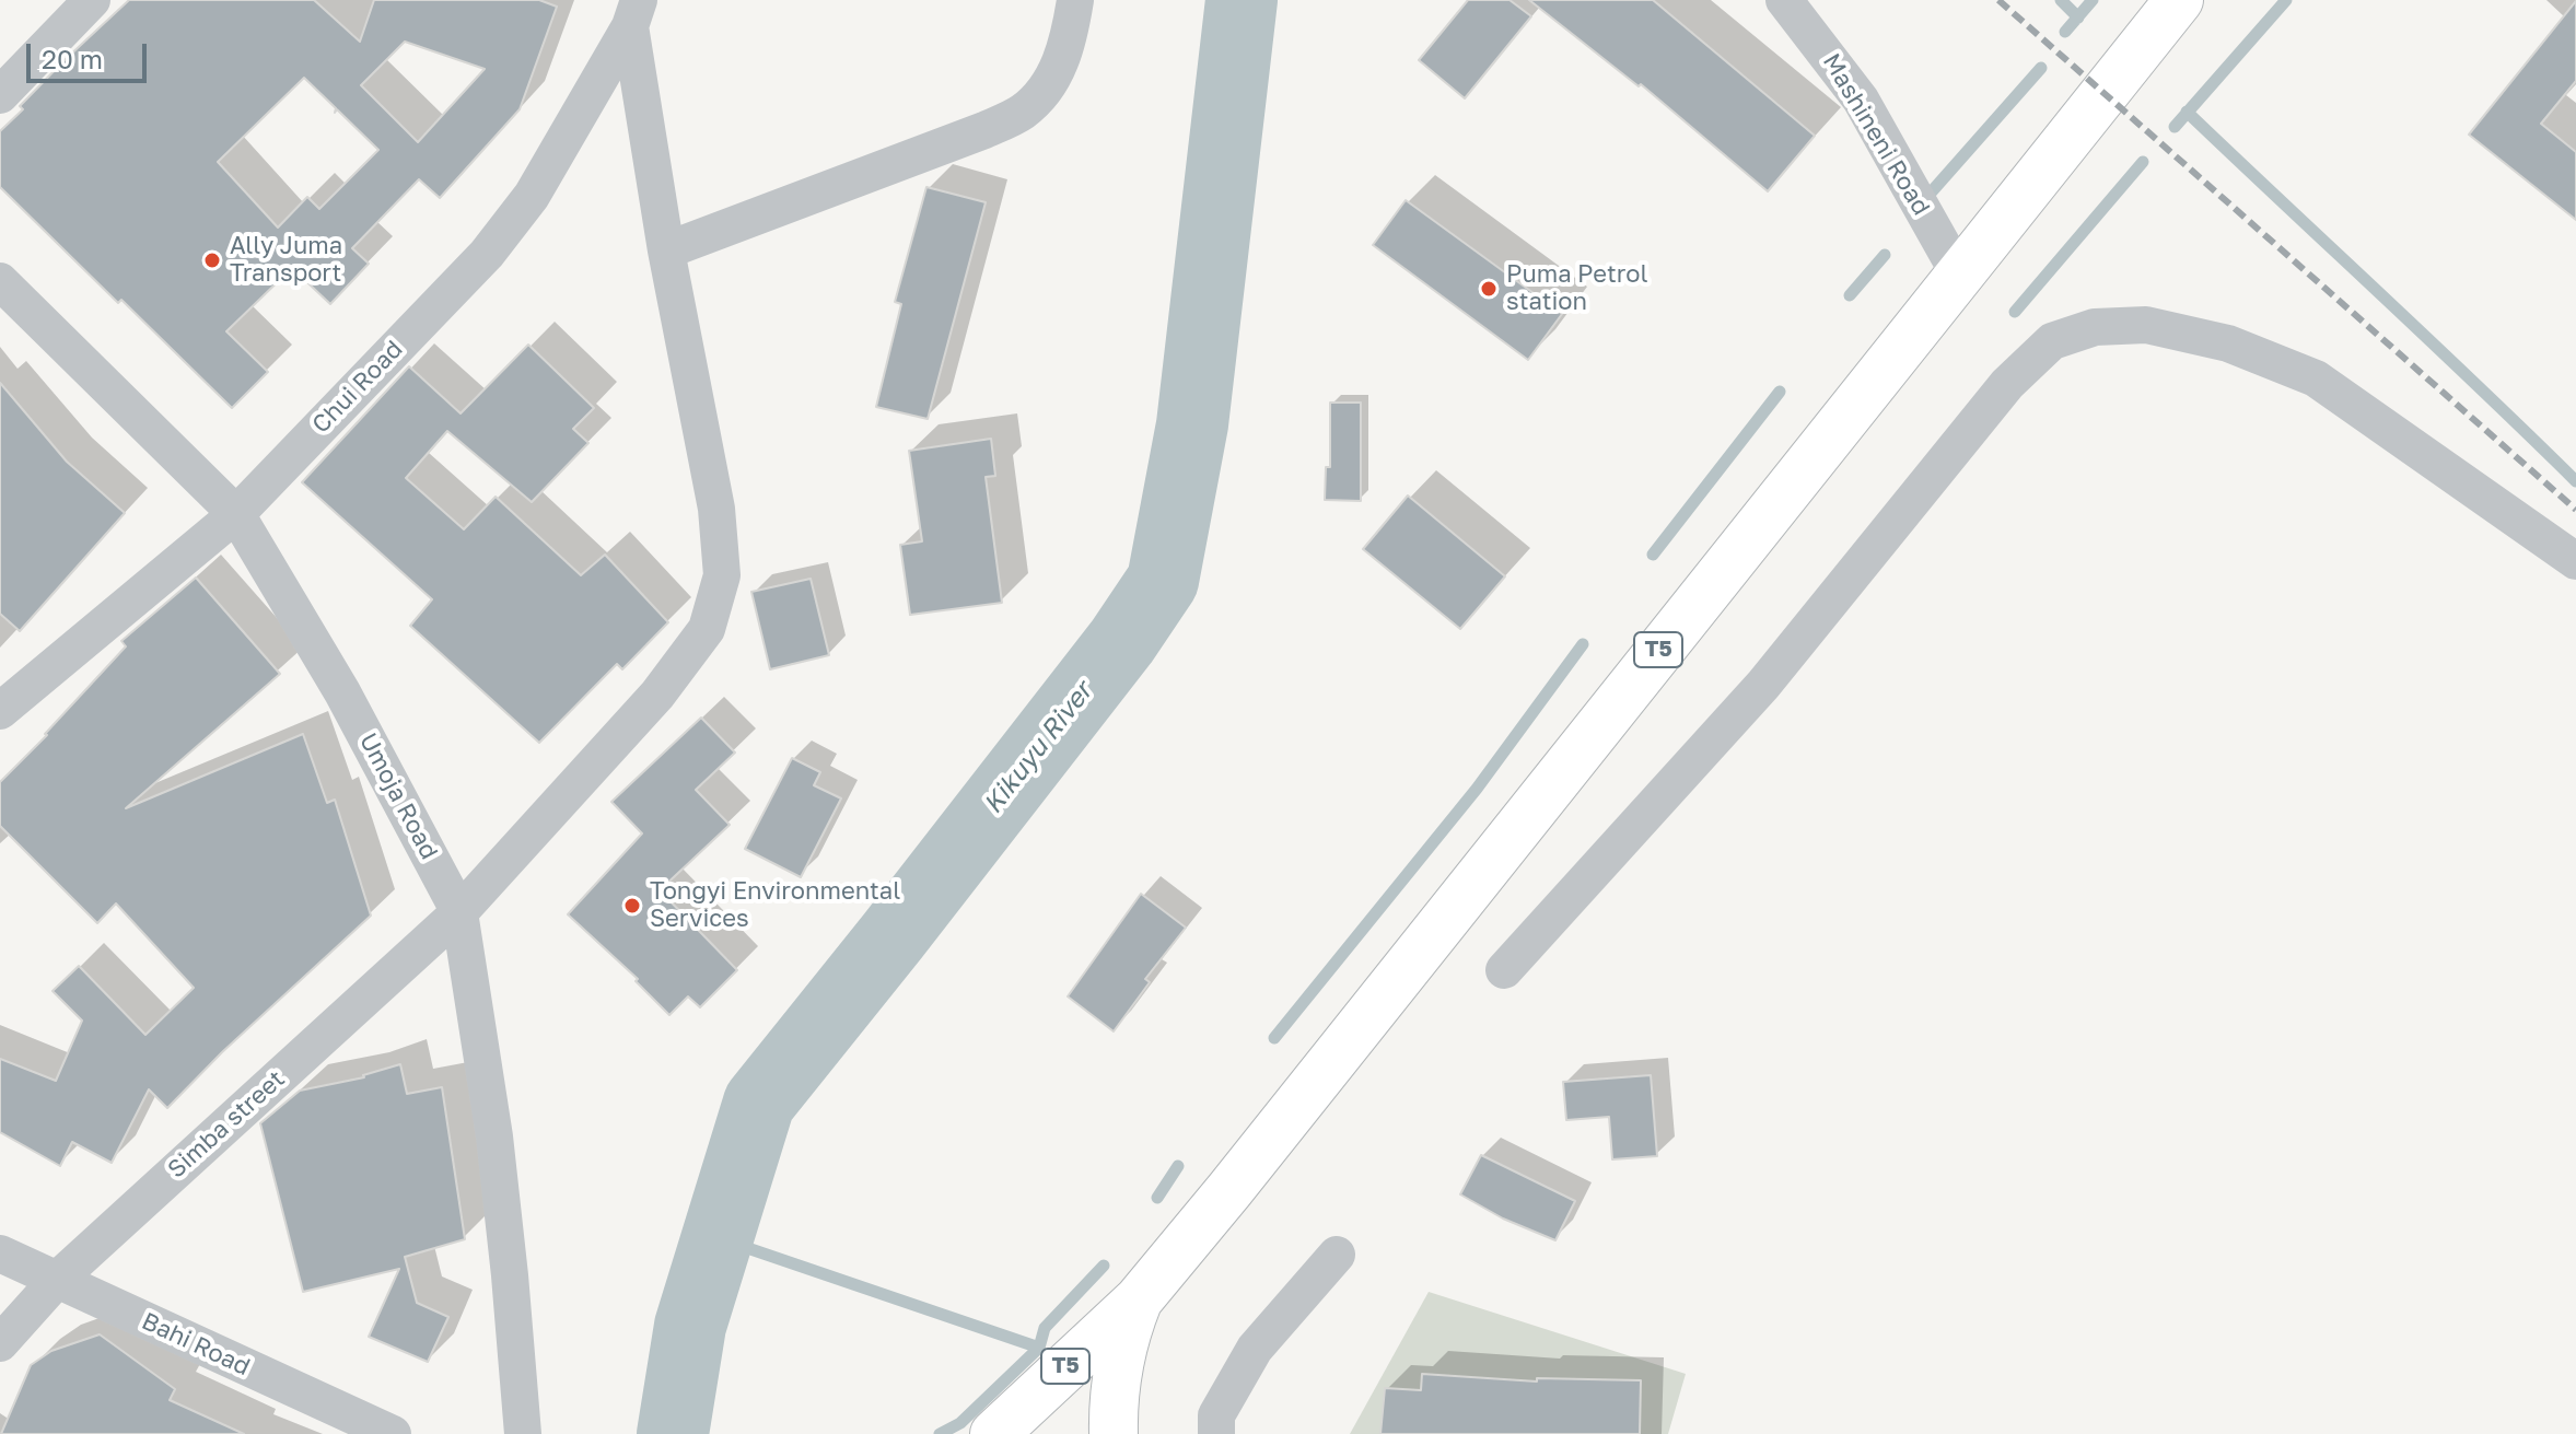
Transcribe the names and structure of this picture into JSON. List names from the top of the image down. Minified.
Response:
{"streets":{"highway":["T5"],"street":["Mashineni Road","Chui Road","Umoja Road","Simba street","Bahi Road"]},"crossings":[["Mashineni Road","T5"],["Chui Road","Umoja Road"],["Chui Road","Simba street"],["Umoja Road","Simba street"],["Simba street","Bahi Road"]],"water":["Kikuyu River"],"places":["Ally Juma Transport","Puma Petrol station","Tongyi Environmental Services"],"scale_bar":"20 m"}
